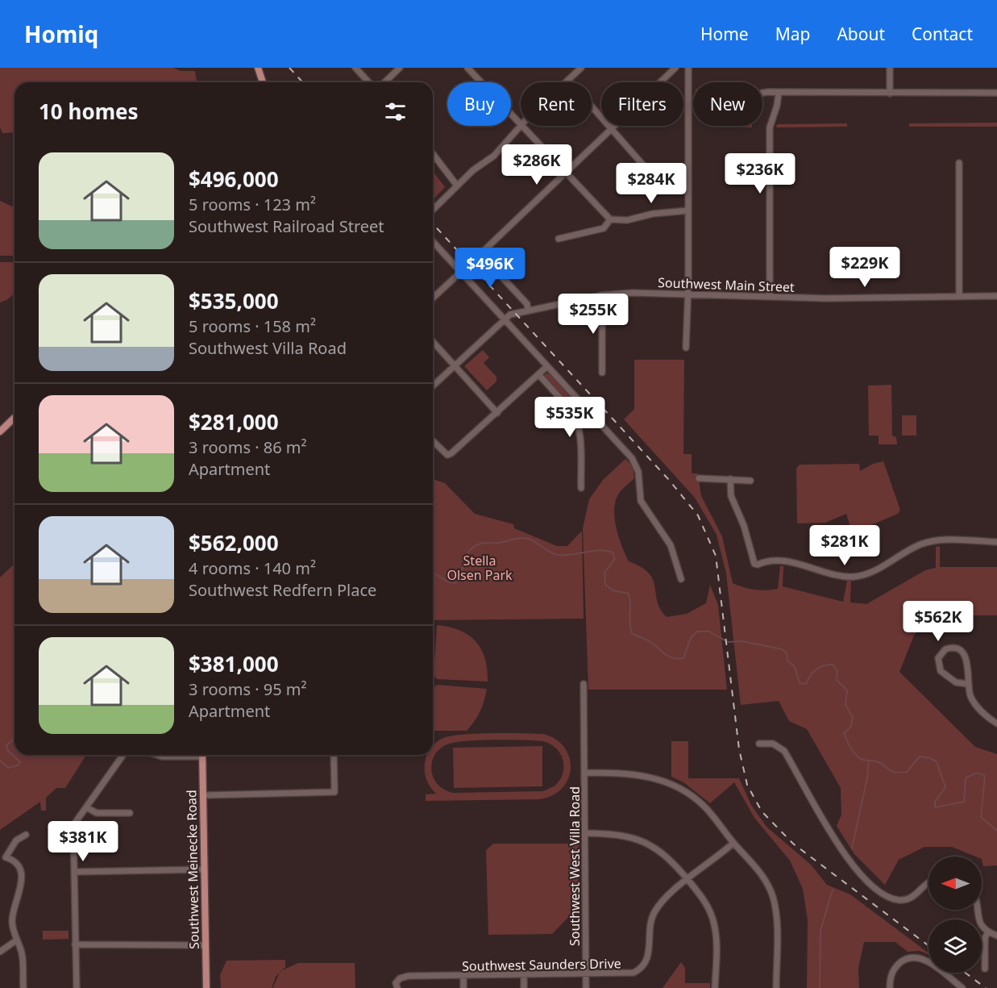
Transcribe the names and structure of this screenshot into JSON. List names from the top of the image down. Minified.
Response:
{"streets":{"main road":["Southwest Meinecke Road"],"street":["Southwest Main Street","Southwest West Villa Road","Southwest Saunders Drive"]},"crossings":[["Southwest West Villa Road","Southwest Saunders Drive"]],"parks":["Stella Olsen Park"],"north":"left","page":{"header":"Homiq","nav":["Home","Map","About","Contact"],"chip":["Buy","Rent","Filters","New"],"heading":"10 homes","list":[{"name":"$496,000","note":"5 rooms · 123 m² · Southwest Railroad Street"},{"name":"$535,000","note":"5 rooms · 158 m² · Southwest Villa Road"},{"name":"$281,000","note":"3 rooms · 86 m² · Apartment"},{"name":"$562,000","note":"4 rooms · 140 m² · Southwest Redfern Place"},{"name":"$381,000","note":"3 rooms · 95 m² · Apartment"}],"price":["$286K","$236K","$284K","$229K","$496K","$255K","$535K","$281K","$562K","$381K"]}}
